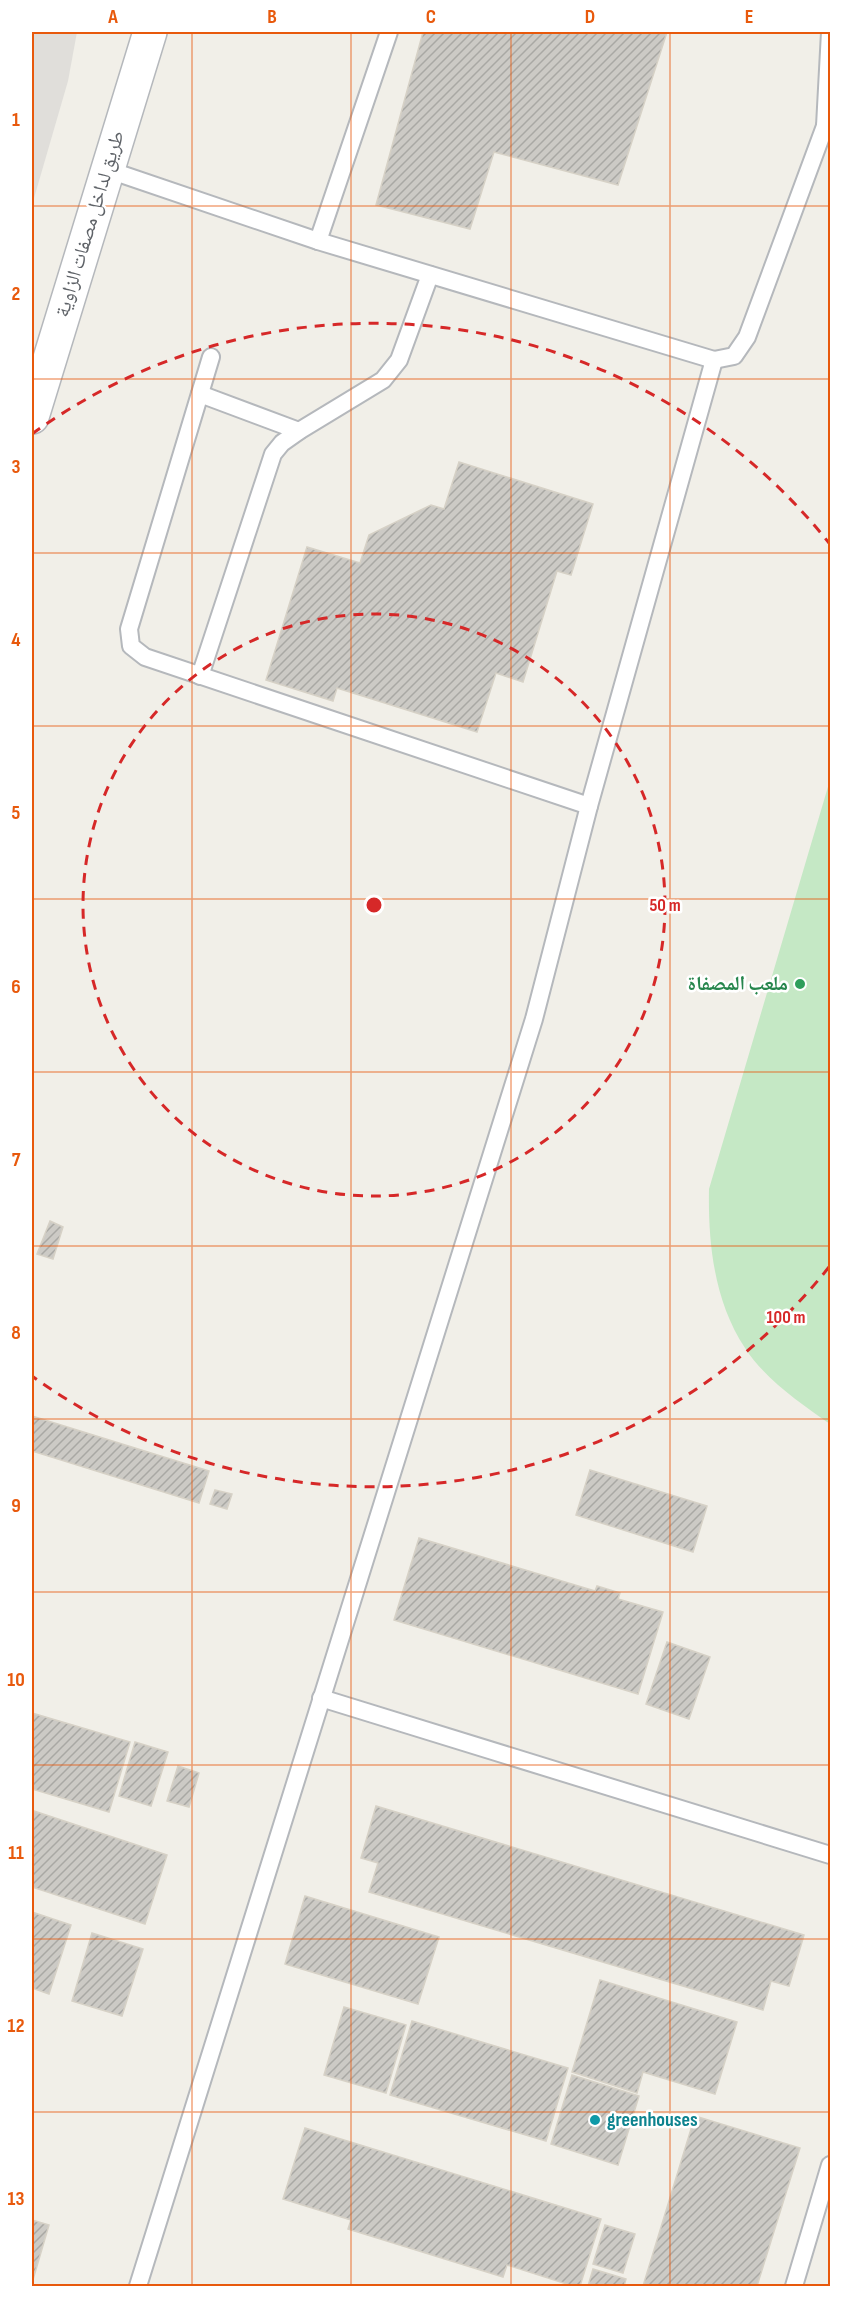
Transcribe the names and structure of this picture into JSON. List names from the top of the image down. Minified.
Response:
{"streets":{"street":["طريق لداخل مصفات الزاوية"]},"places":["ملعب المصفاة","greenhouses"],"grid":{"columns":["A","B","C","D","E"],"rows":["1","2","3","4","5","6","7","8","9","10","11","12","13"]},"rings":["50 m","100 m"]}
